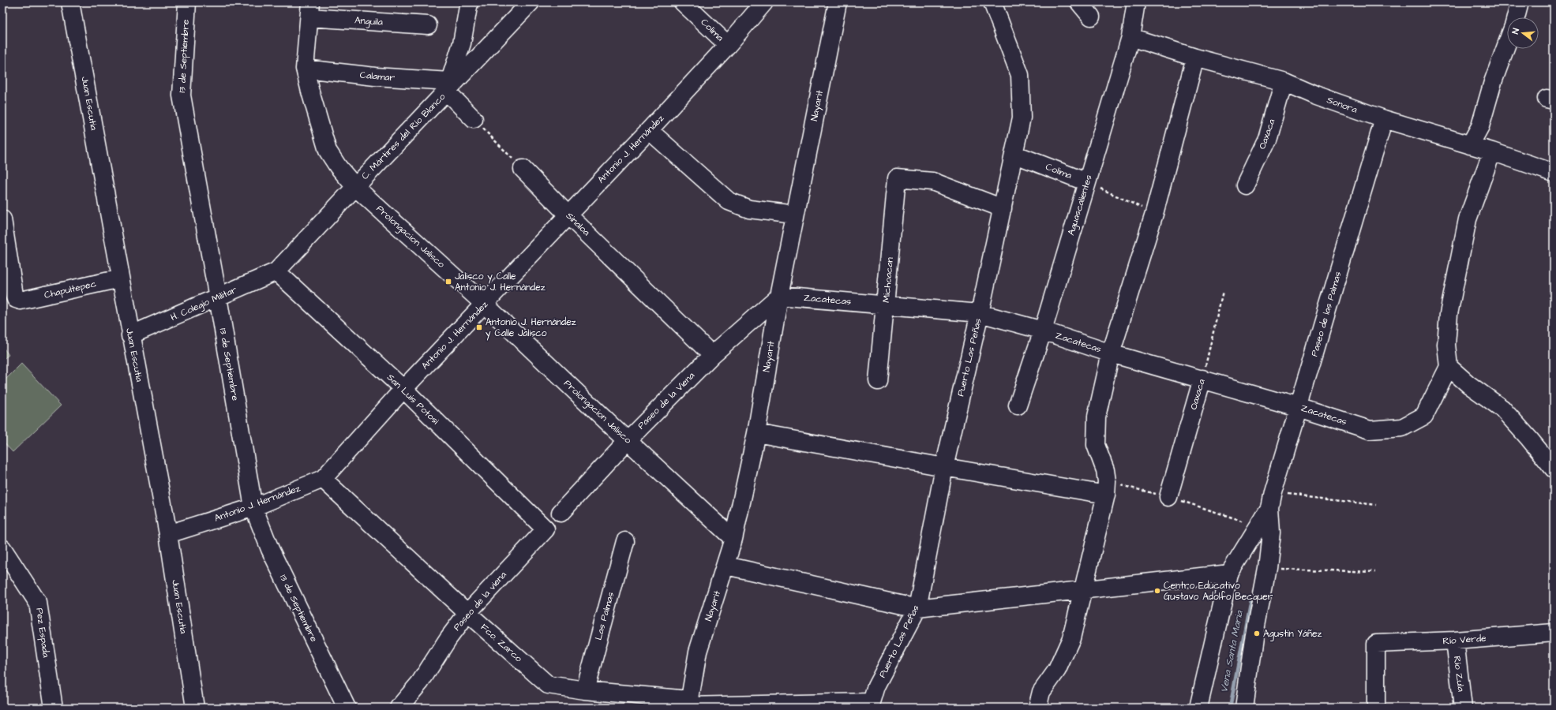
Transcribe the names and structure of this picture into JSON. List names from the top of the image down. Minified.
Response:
{"streets":{"street":["Anguila","Colima","13 de Septiembre","Calamar","Juan Escutia","Sonora","Nayarit","Oaxaca","C. Mártires del Río Blanco","Antonio J. Hernández","Aguascalientes","Sinaloa","Prolongacion Jalisco","Michoacan","Chapultepec","Zacatecas","H. Colegio Militar","Paseo de las Palmas","Puerto Las Peñas","San Luis Potosi","Paseo de la Viena","Paseo de la viena","Las Palmas","Pez Espada","Río Verde","Fco. Zarco","Río Zula"]},"crossings":[["Anguila","Prolongacion Jalisco"],["Colima","Antonio J. Hernández"],["Colima","Aguascalientes"],["Colima","Puerto Las Peñas"],["13 de Septiembre","Antonio J. Hernández"],["13 de Septiembre","H. Colegio Militar"],["Calamar","C. Mártires del Río Blanco"],["Calamar","Prolongacion Jalisco"],["Juan Escutia","Antonio J. Hernández"],["Juan Escutia","Chapultepec"],["Juan Escutia","H. Colegio Militar"],["Sonora","Oaxaca"],["Sonora","Aguascalientes"],["Sonora","Paseo de las Palmas"],["Nayarit","Prolongacion Jalisco"],["Nayarit","Zacatecas"],["Nayarit","Paseo de la Viena"],["Nayarit","Fco. Zarco"],["Oaxaca","Zacatecas"],["C. Mártires del Río Blanco","Prolongacion Jalisco"],["C. Mártires del Río Blanco","H. Colegio Militar"],["C. Mártires del Río Blanco","San Luis Potosi"],["Antonio J. Hernández","Sinaloa"],["Antonio J. Hernández","Prolongacion Jalisco"],["Antonio J. Hernández","San Luis Potosi"],["Antonio J. Hernández","Fco. Zarco"],["Aguascalientes","Zacatecas"],["Sinaloa","Paseo de la Viena"],["Prolongacion Jalisco","Paseo de la Viena"],["Michoacan","Zacatecas"],["Michoacan","Puerto Las Peñas"],["Zacatecas","Paseo de las Palmas"],["Zacatecas","Puerto Las Peñas"],["Zacatecas","Paseo de la Viena"],["H. Colegio Militar","San Luis Potosi"],["Puerto Las Peñas","Fco. Zarco"],["San Luis Potosi","Paseo de la viena"],["Paseo de la viena","Fco. Zarco"],["Las Palmas","Fco. Zarco"],["Río Verde","Río Zula"]],"water":["Vena Santa Maria"],"places":{"transit":["Jalisco y Calle Antonio J. Hernández","Antonio J. Hernández y Calle Jalisco"],"other":["Centro Educativo Gustavo Adolfo Becquer","Agustín Yáñez"]},"north":"left"}
